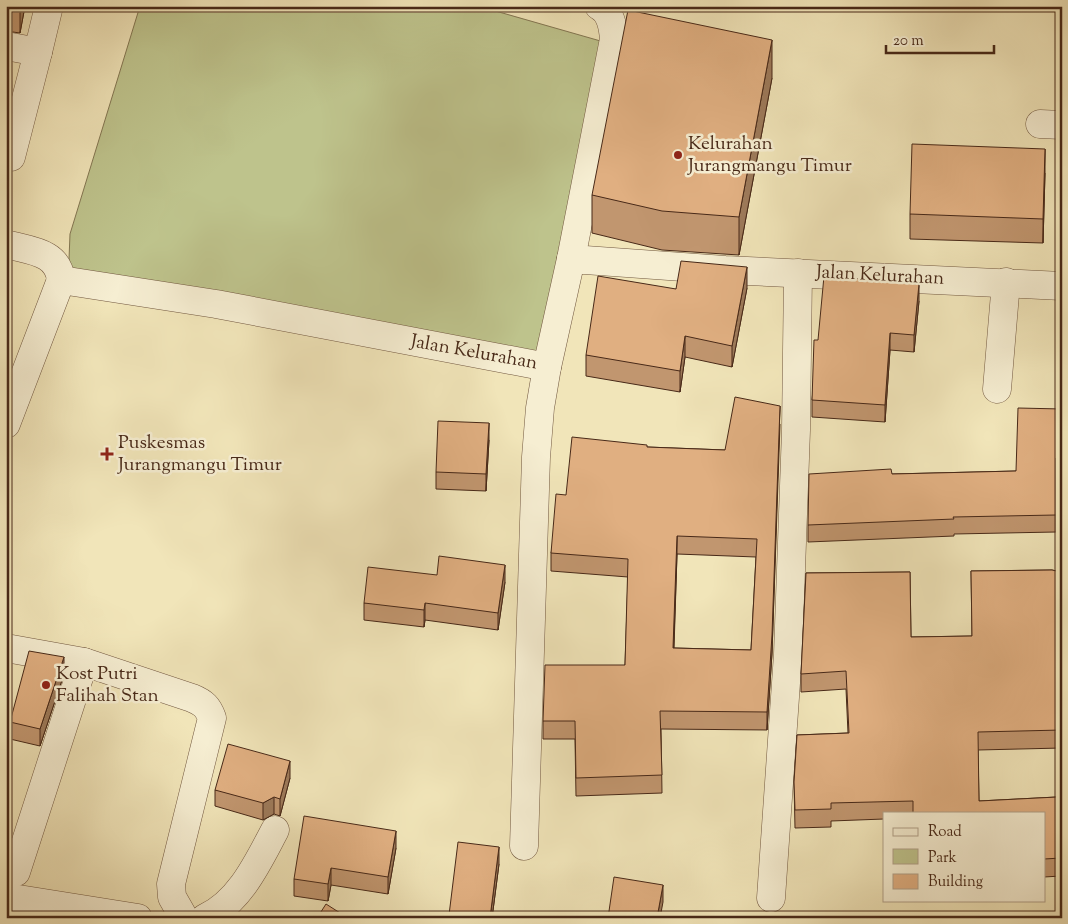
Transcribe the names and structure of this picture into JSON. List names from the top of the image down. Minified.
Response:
{"streets":{"street":["Jalan Kelurahan"]},"places":{"other":["Kelurahan Jurangmangu Timur","Kost Putri Falihah Stan"],"health":["Puskesmas Jurangmangu Timur"]},"legend":["Road","Park","Building"],"scale_bar":"20 m"}
